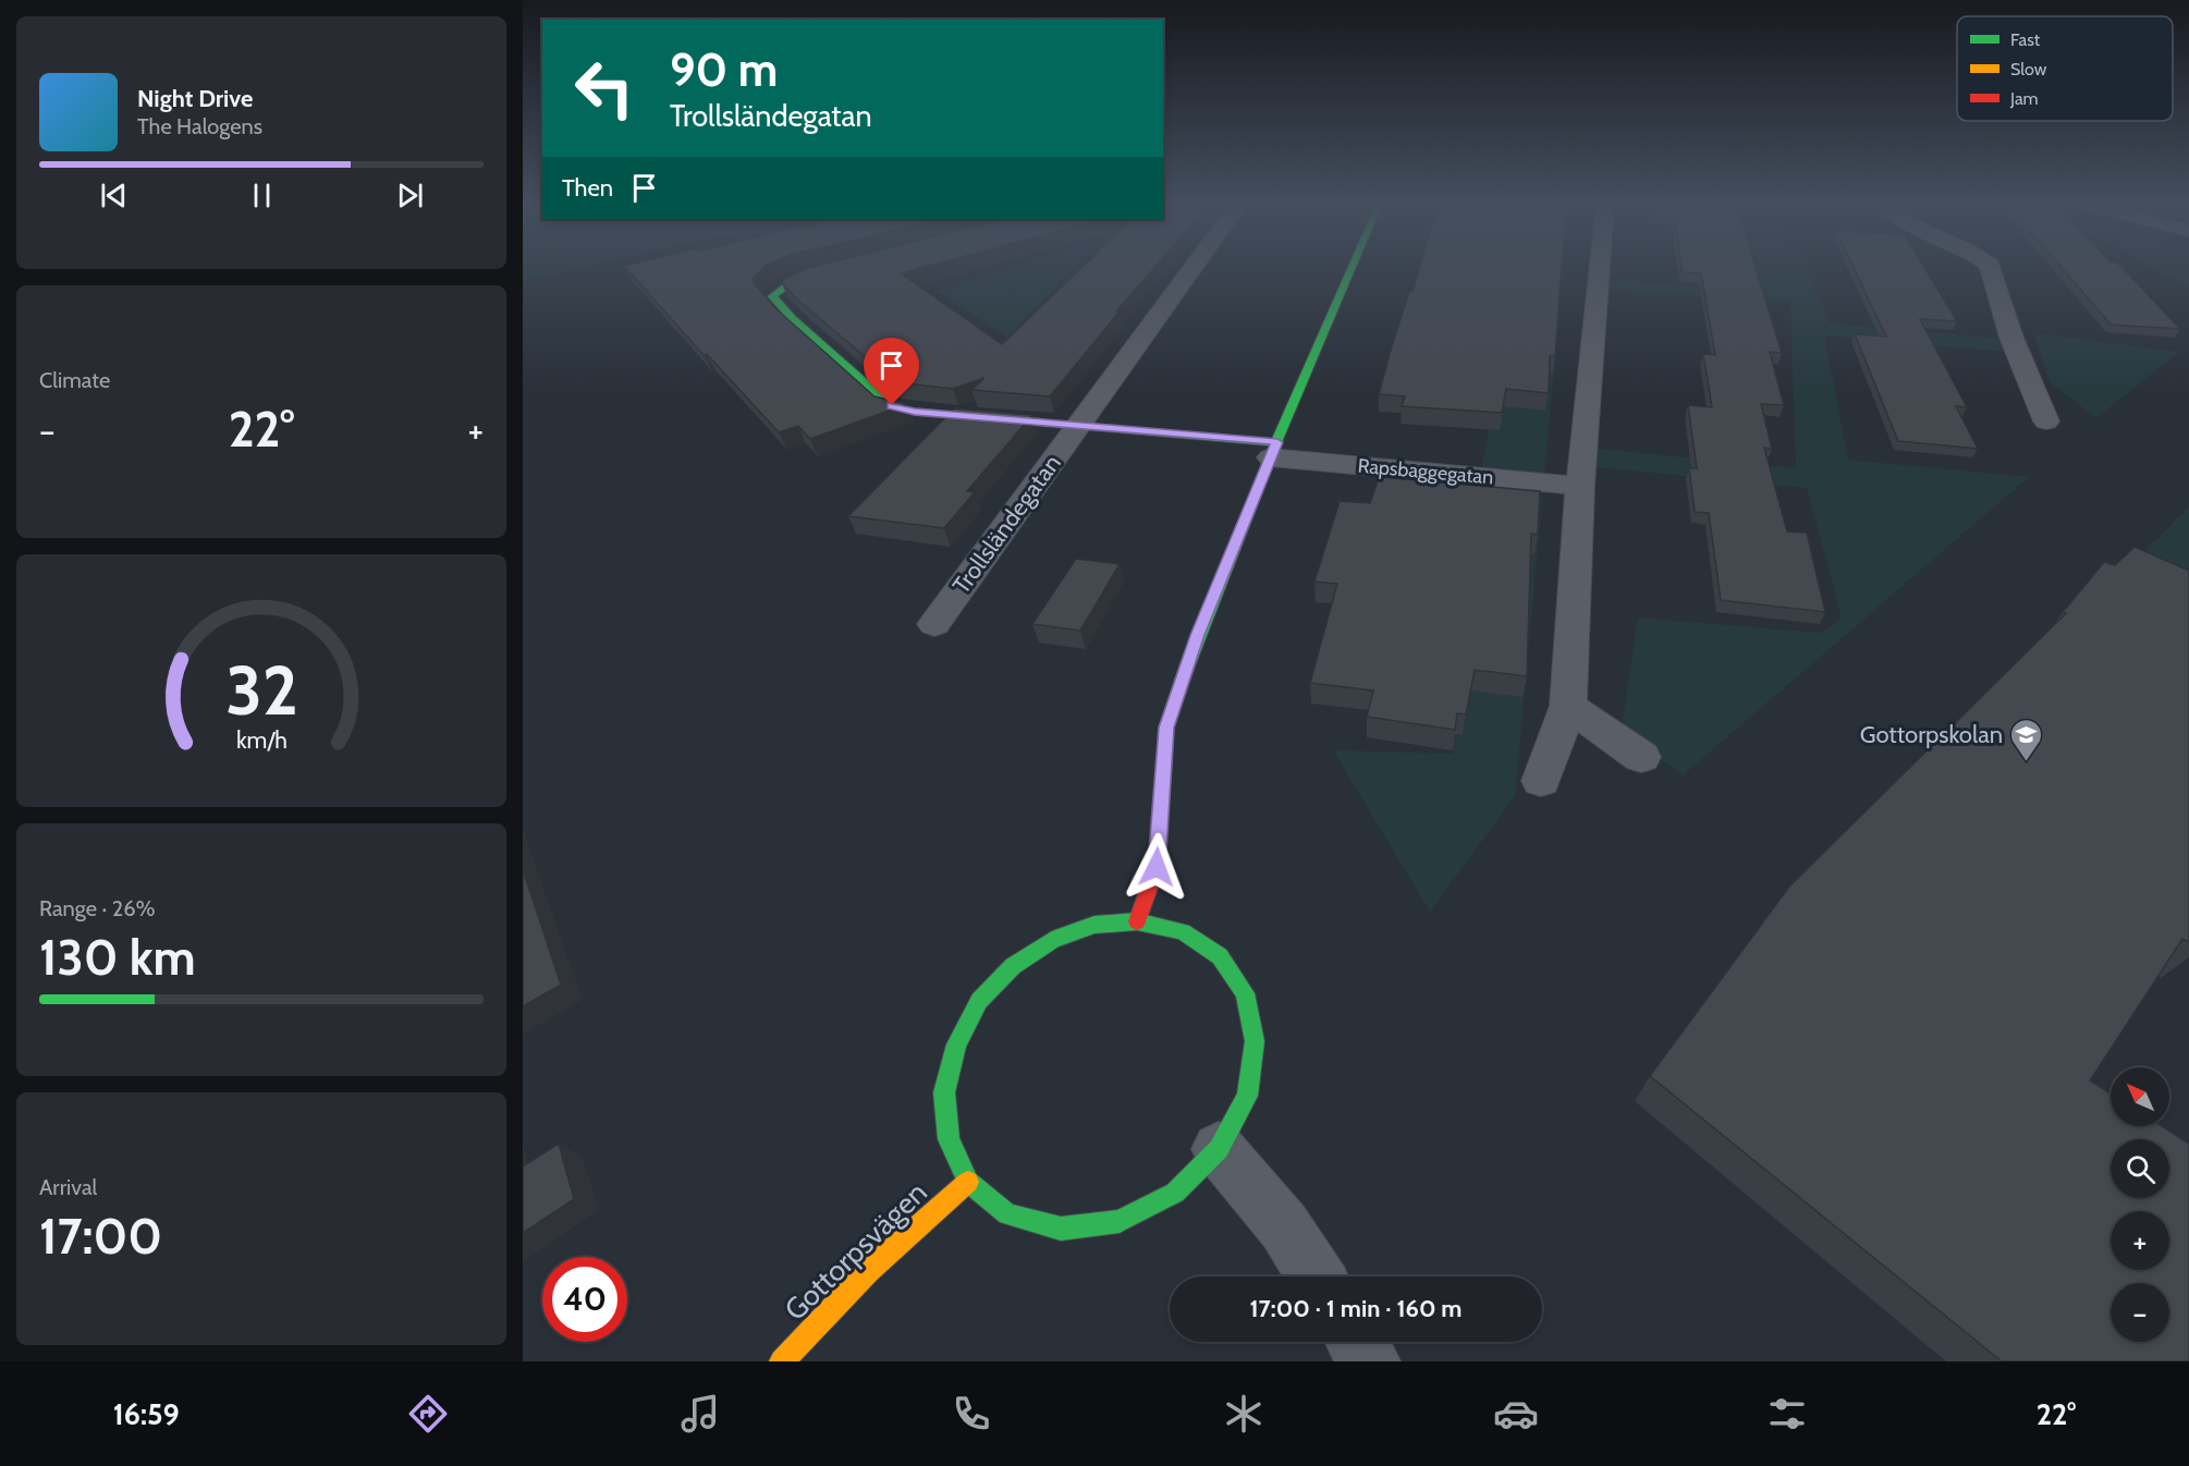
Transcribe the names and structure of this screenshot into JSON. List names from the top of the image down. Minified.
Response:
{"streets":{"street":["Rapsbaggegatan","Trollsländegatan","Gottorpsvägen"]},"crossings":[["Rapsbaggegatan","Trollsländegatan"]],"places":{"school or university":["Gottorpskolan"]},"legend":["Fast","Slow","Jam"],"north":"top left","page":{"turn":["90 m","Trollsländegatan"],"song":["Night Drive","The Halogens"],"then":"Then","tile":["Climate",["Range · 26%","130 km"],["Arrival","17:00"]],"heat":["−","22°","+"],"map_buttons":["+","−"],"limit":"40","trip":"17:00 · 1 min · 160 m","tabs":["16:59","22°"],"gauge":["32","km/h"]}}
